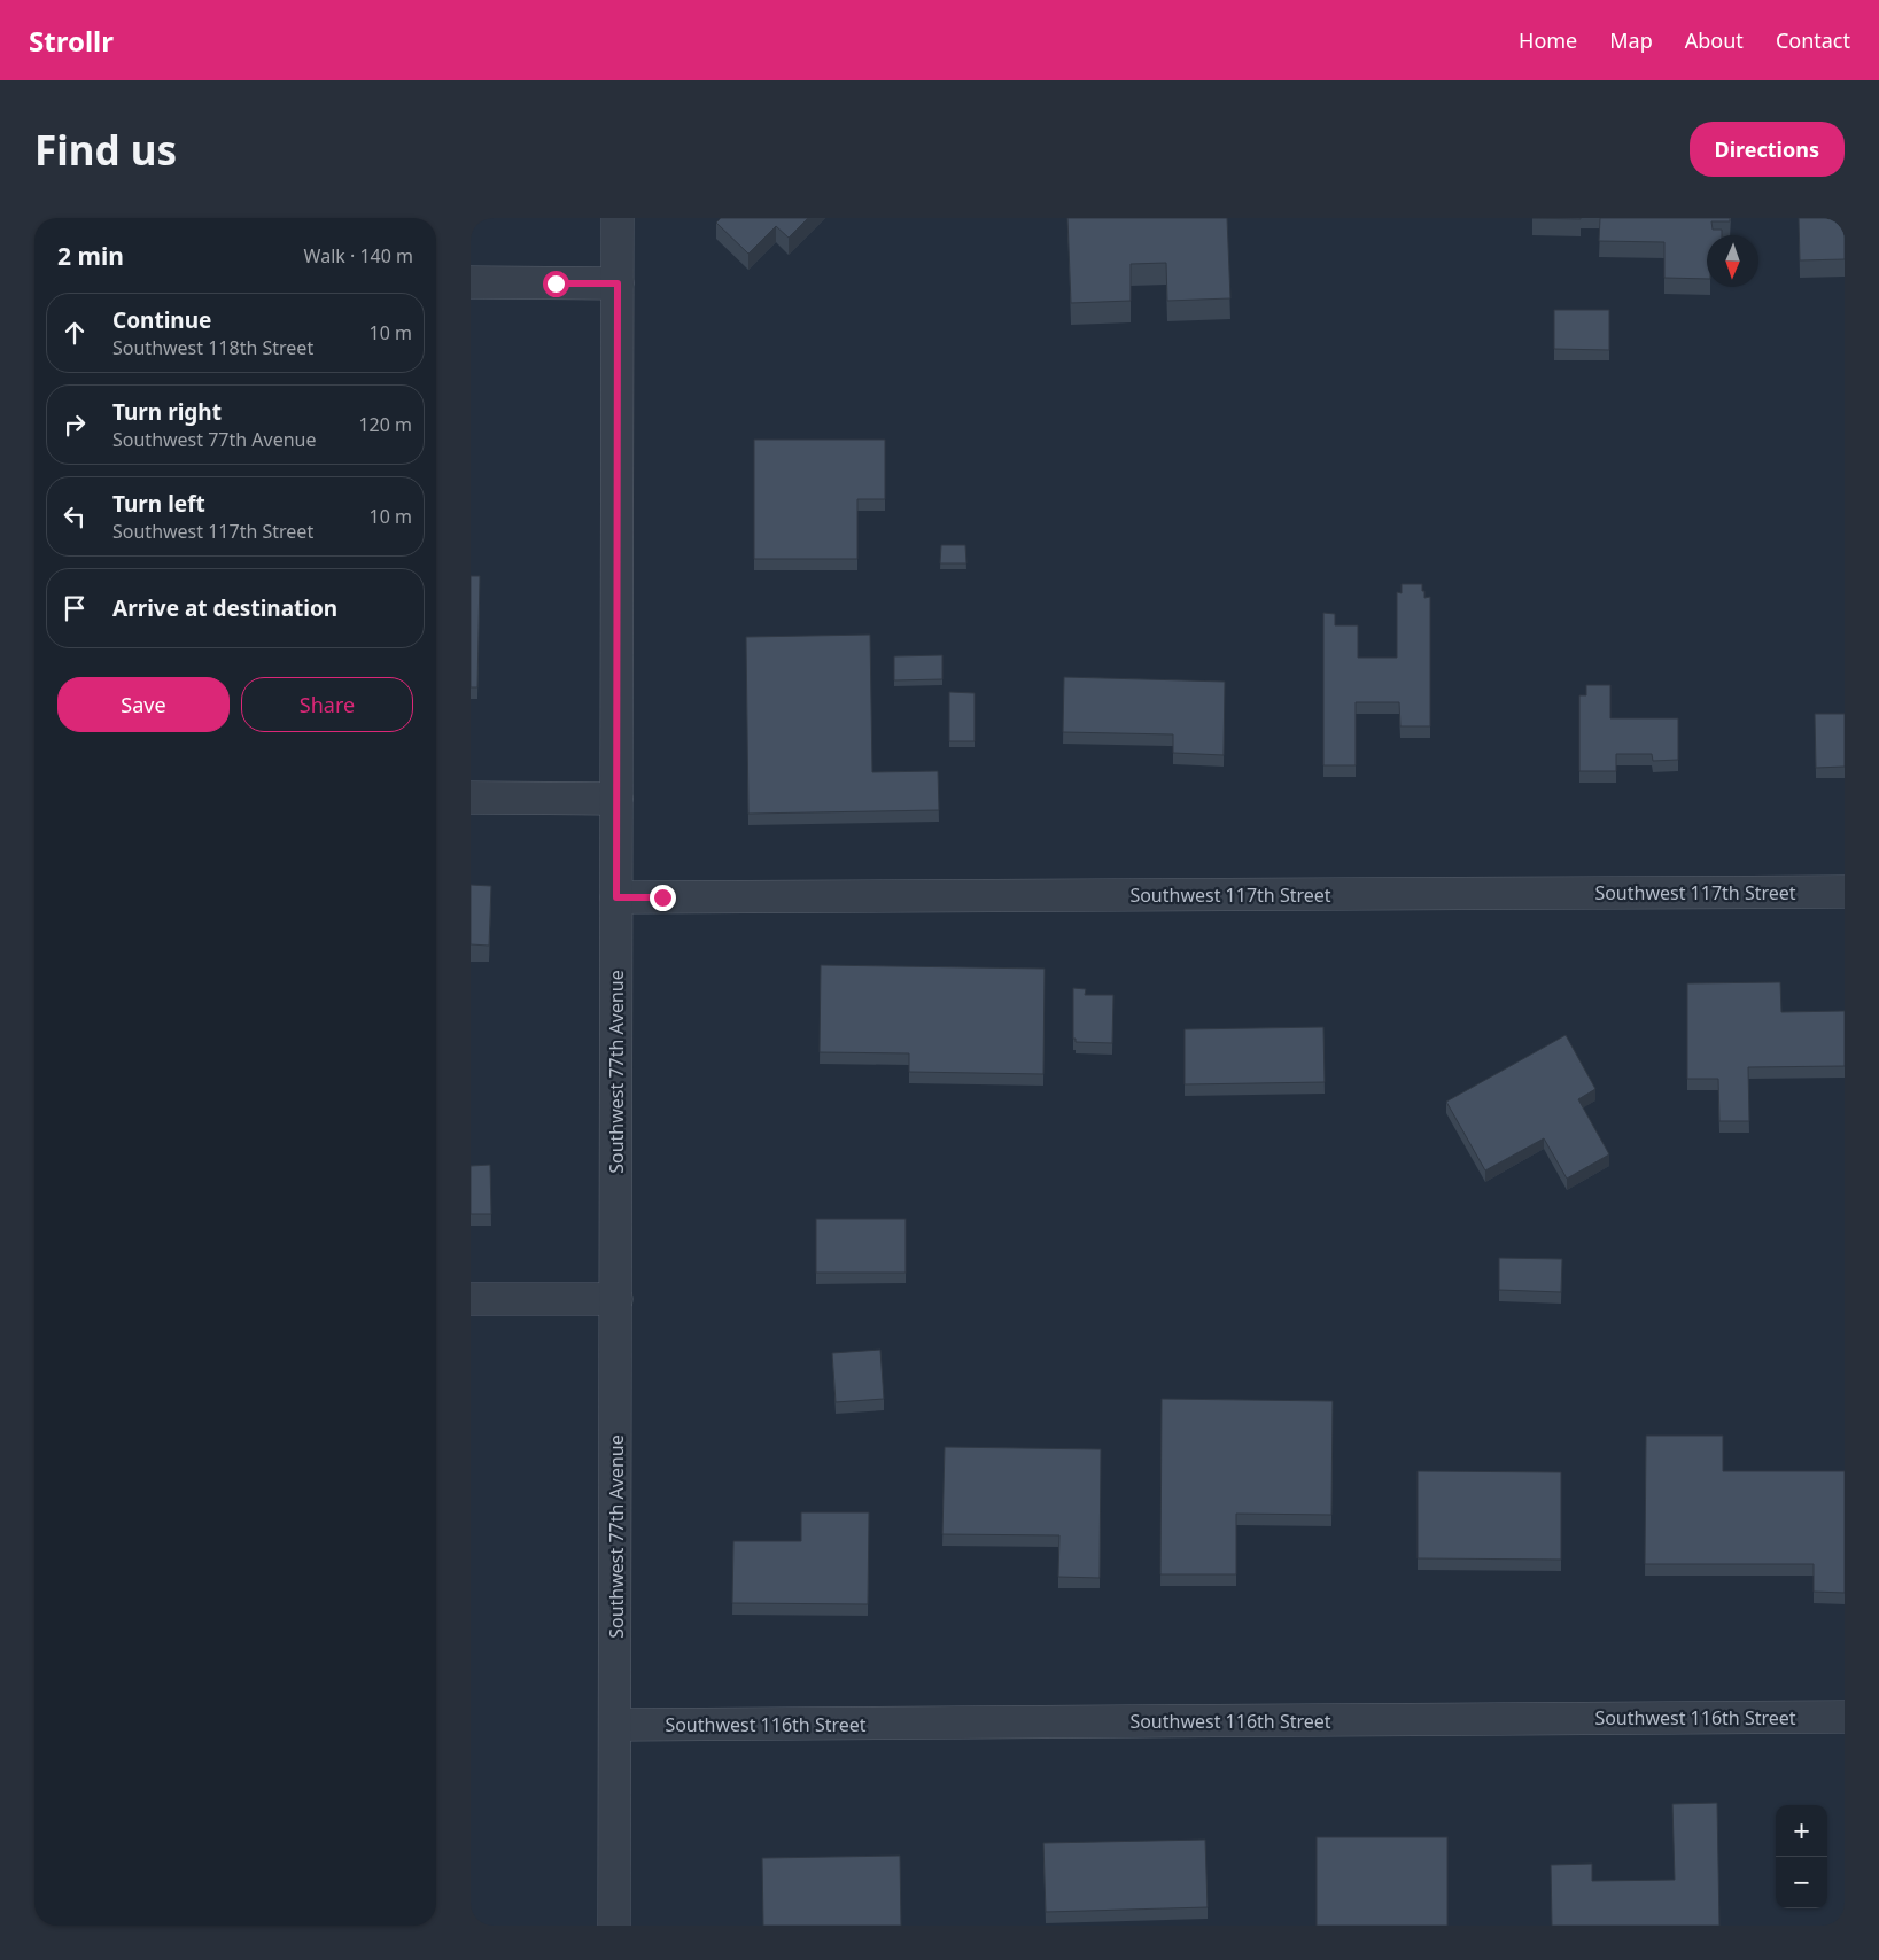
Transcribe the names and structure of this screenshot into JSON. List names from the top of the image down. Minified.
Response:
{"streets":{"street":["Southwest 117th Street","Southwest 77th Avenue","Southwest 116th Street"]},"crossings":[["Southwest 117th Street","Southwest 77th Avenue"],["Southwest 77th Avenue","Southwest 116th Street"]],"north":"bottom","page":{"header":"Strollr","nav":["Home","Map","About","Contact"],"buttons":["Directions",["Save","Share"]],"title":"Find us","heading":["2 min","Walk · 140 m"],"list":[["Continue","Southwest 118th Street","10 m"],["Turn right","Southwest 77th Avenue","120 m"],["Turn left","Southwest 117th Street","10 m"],"Arrive at destination"],"map_buttons":["+","−"]}}
